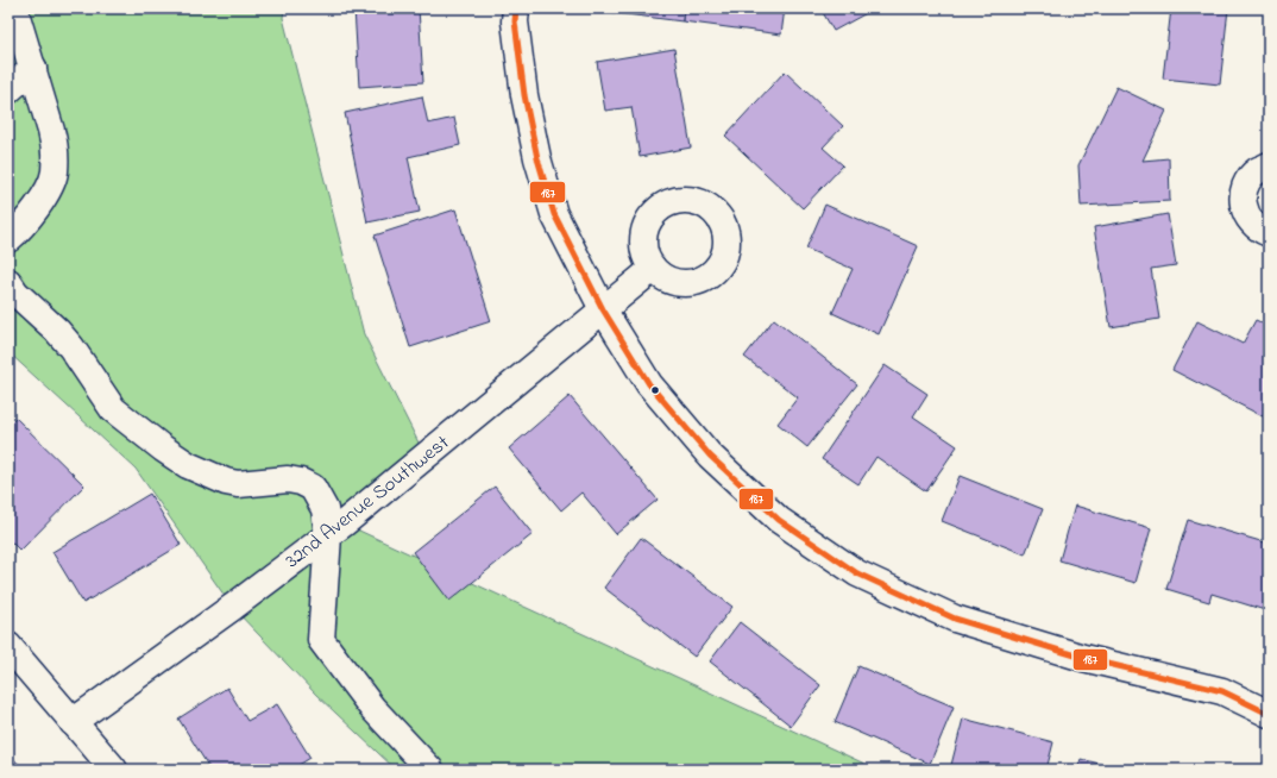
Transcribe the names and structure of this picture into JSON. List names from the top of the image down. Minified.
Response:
{"streets":{"street":["32nd Avenue Southwest"]},"lines":["transit line 187"]}
